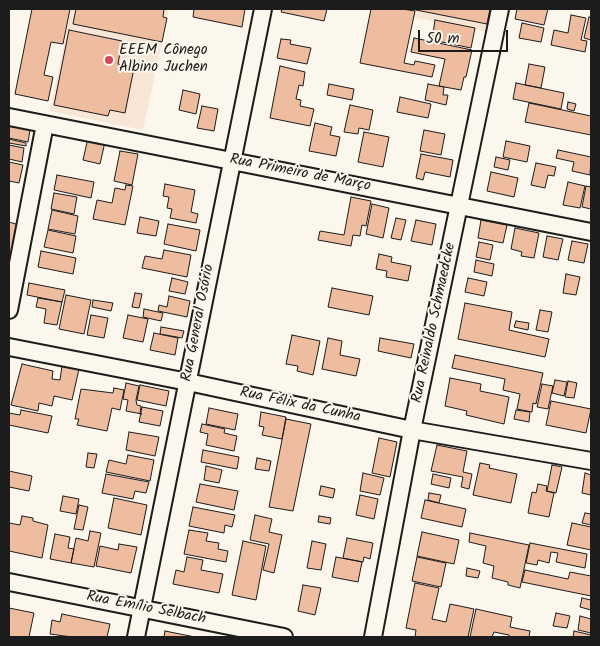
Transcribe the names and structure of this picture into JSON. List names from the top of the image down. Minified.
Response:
{"streets":{"street":["Rua Primeiro de Março","Rua General Osório","Rua Reinaldo Schmaedcke","Rua Félix da Cunha","Rua Emílio Selbach"]},"crossings":[["Rua Primeiro de Março","Rua General Osório"],["Rua Primeiro de Março","Rua Reinaldo Schmaedcke"],["Rua General Osório","Rua Félix da Cunha"],["Rua General Osório","Rua Emílio Selbach"],["Rua Reinaldo Schmaedcke","Rua Félix da Cunha"]],"places":["EEEM Cônego Albino Juchen"],"scale_bar":"50 m"}
